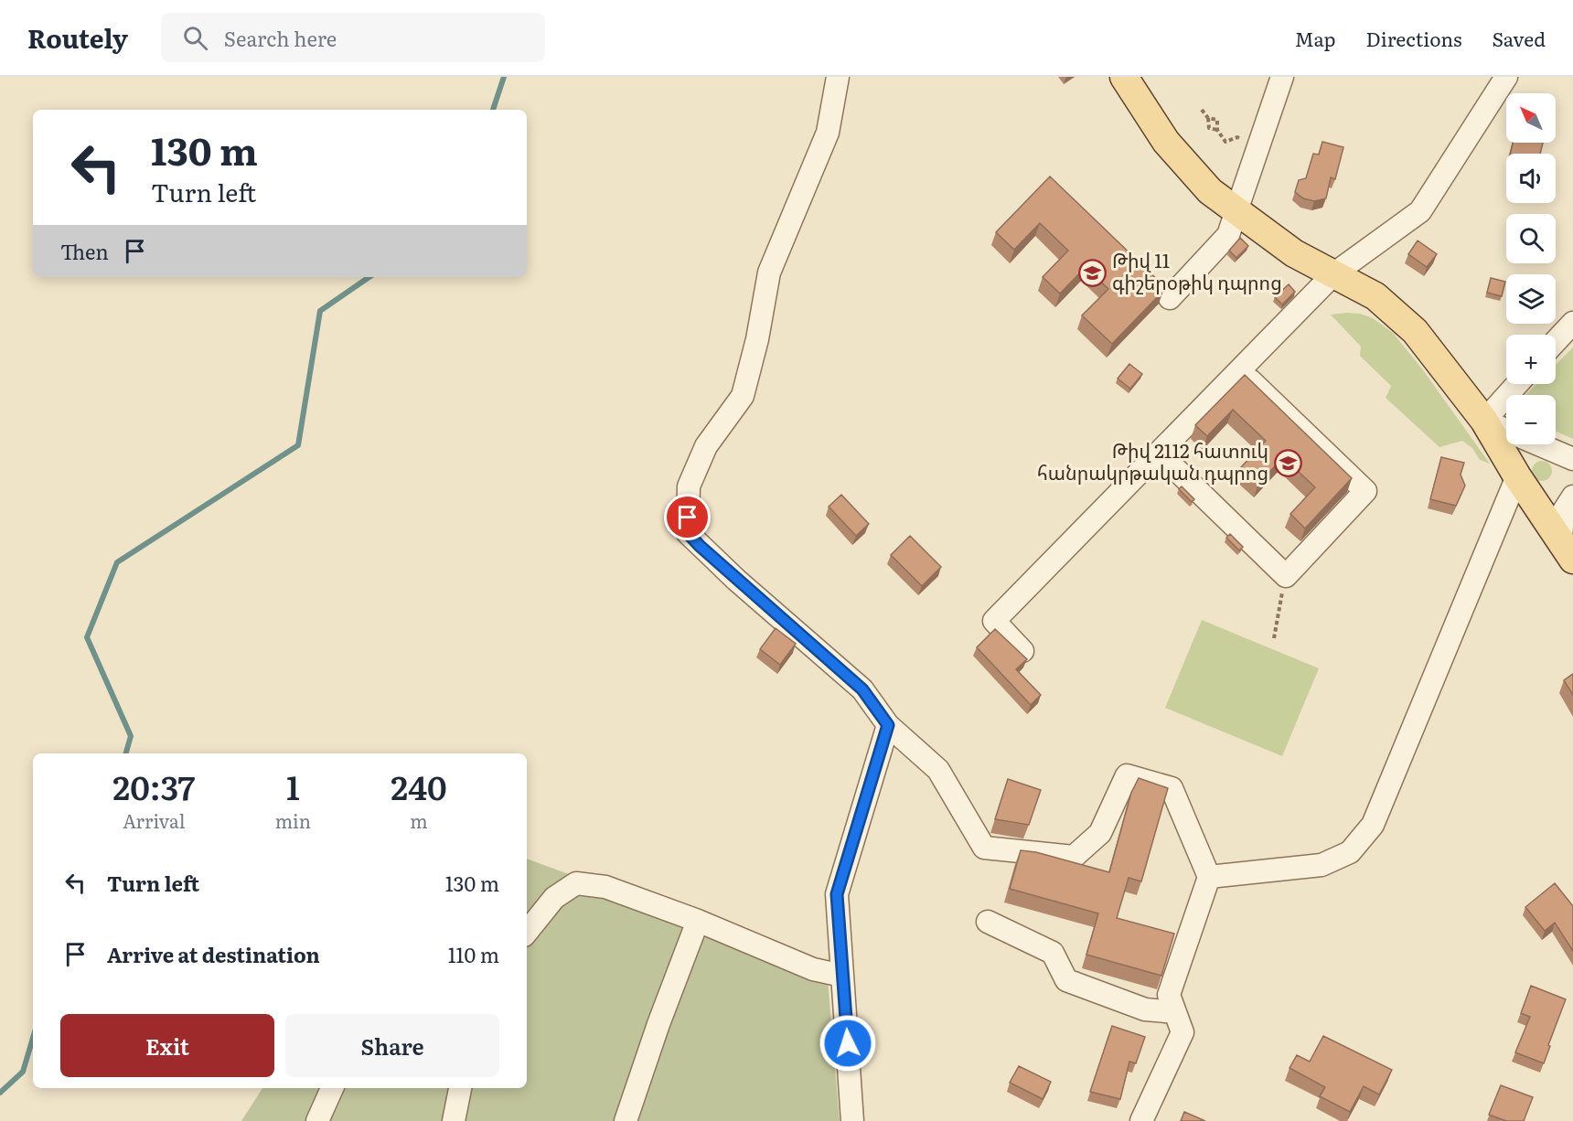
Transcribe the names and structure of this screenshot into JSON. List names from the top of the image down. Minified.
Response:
{"places":{"school or university":["Թիվ 11 գիշերօթիկ դպրոց","Թիվ 2112 հատուկ հանրակրթական դպրոց"]},"north":"top left","page":{"header":"Routely","search":"Search here","nav":["Map","Directions","Saved"],"map_buttons":["+","−"],"turn":["130 m","Turn left"],"then":"Then","eta":["20:37","Arrival","1","min","240","m"],"list":[{"name":"Turn left","value":"130 m"},{"name":"Arrive at destination","value":"110 m"}],"buttons":["Exit","Share"]}}
